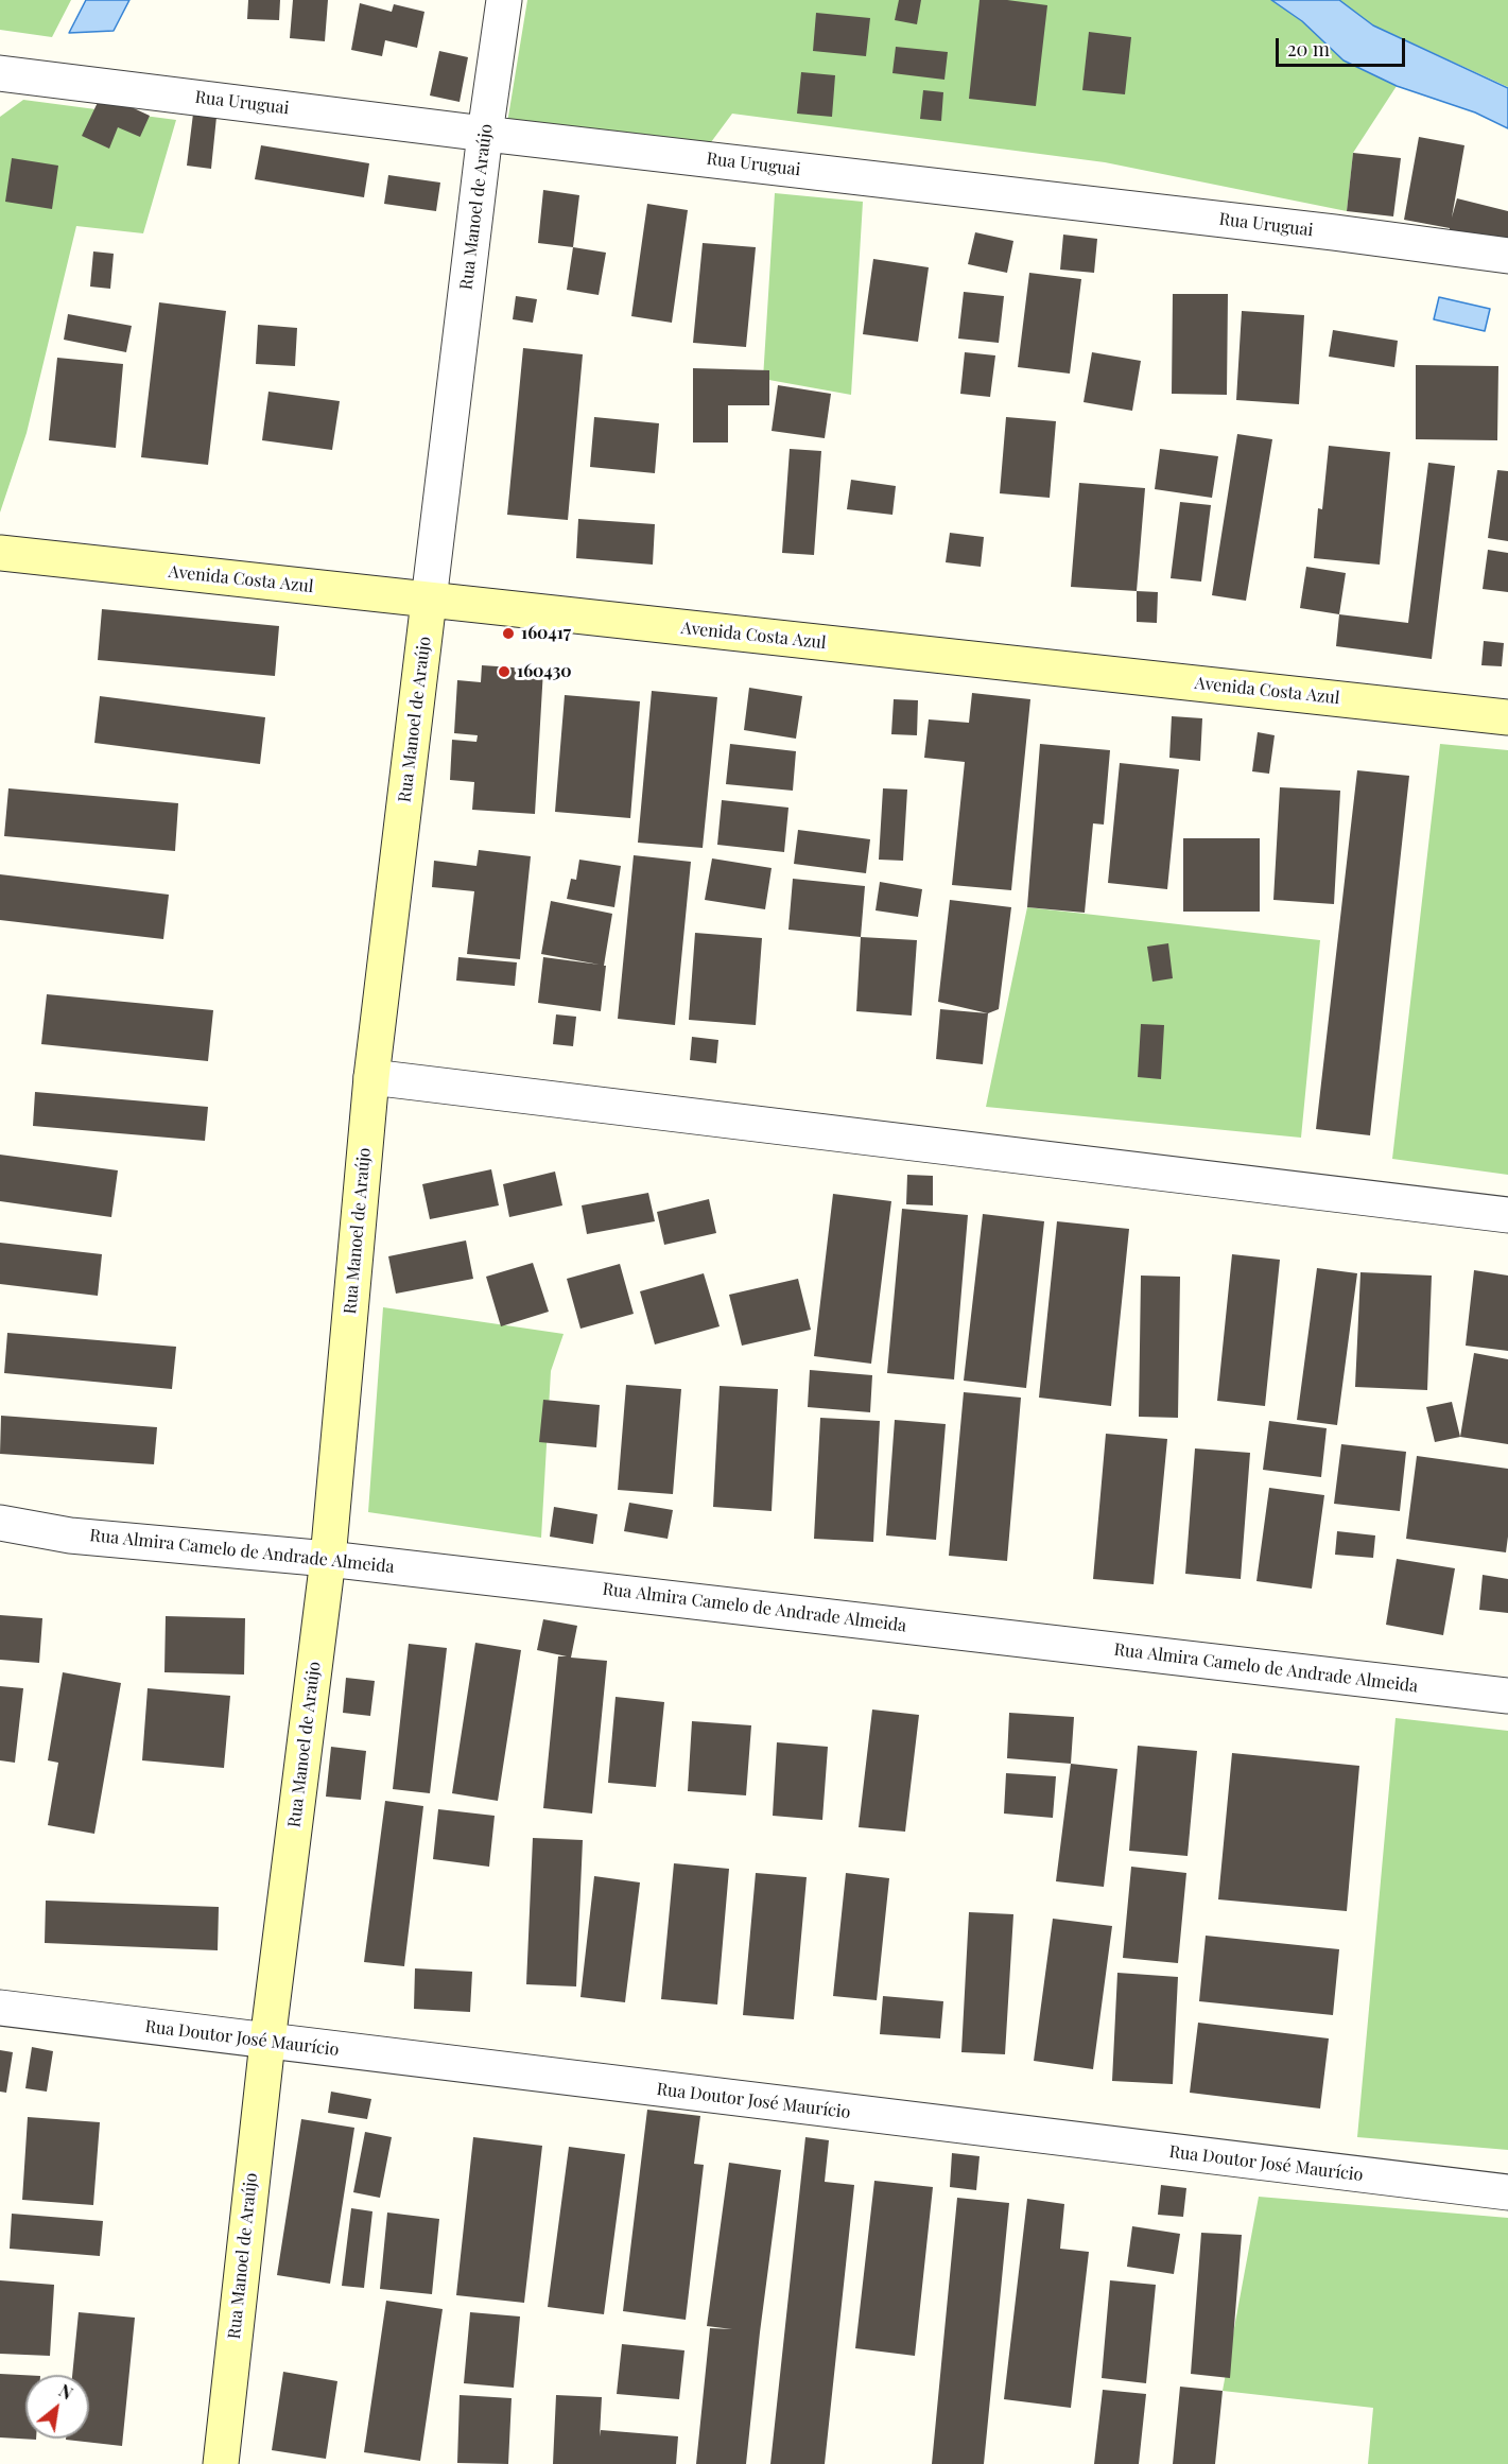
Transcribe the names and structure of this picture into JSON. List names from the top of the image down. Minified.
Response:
{"streets":{"street":["Rua Uruguai","Rua Manoel de Araújo","Avenida Costa Azul","Rua Almira Camelo de Andrade Almeida","Rua Doutor José Maurício"]},"crossings":[["Rua Uruguai","Rua Manoel de Araújo"],["Rua Manoel de Araújo","Avenida Costa Azul"],["Rua Manoel de Araújo","Rua Almira Camelo de Andrade Almeida"],["Rua Manoel de Araújo","Rua Doutor José Maurício"]],"places":["160417","160430"],"scale_bar":"20 m","north":"top right"}
